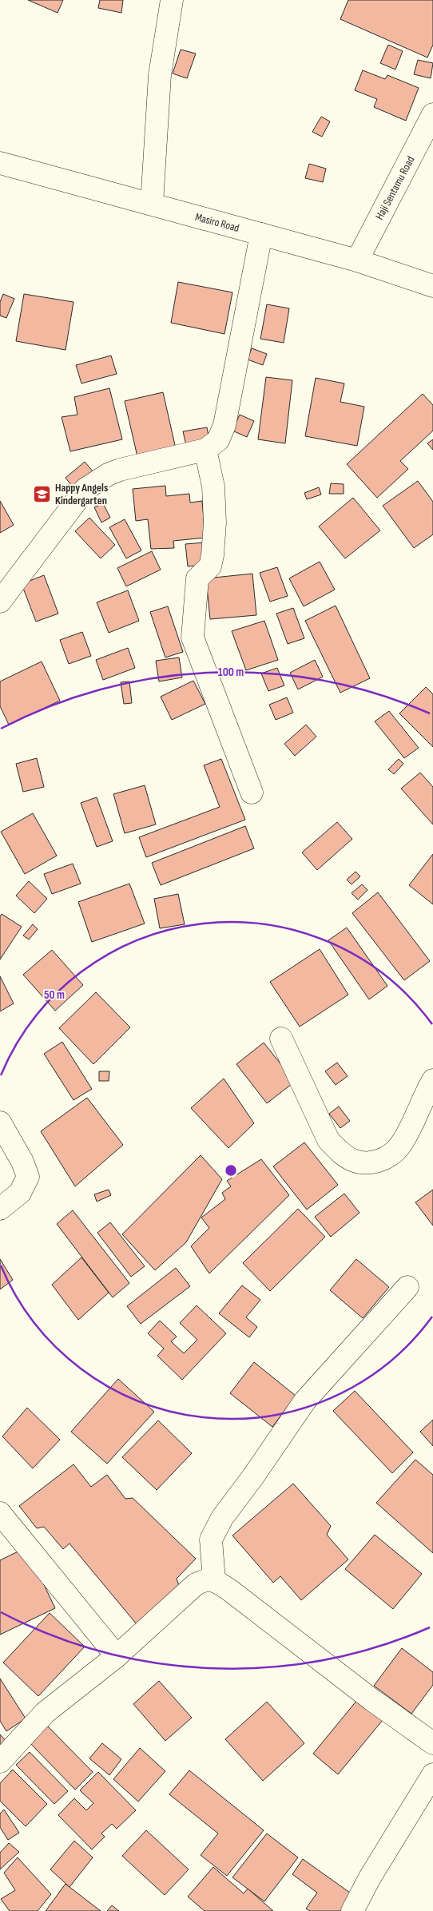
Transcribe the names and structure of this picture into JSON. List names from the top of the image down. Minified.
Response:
{"streets":{"street":["Haji Sentamu Road","Masiro Road"]},"crossings":[["Haji Sentamu Road","Masiro Road"]],"places":{"school or university":["Happy Angels Kindergarten"]},"rings":["100 m","50 m"]}
